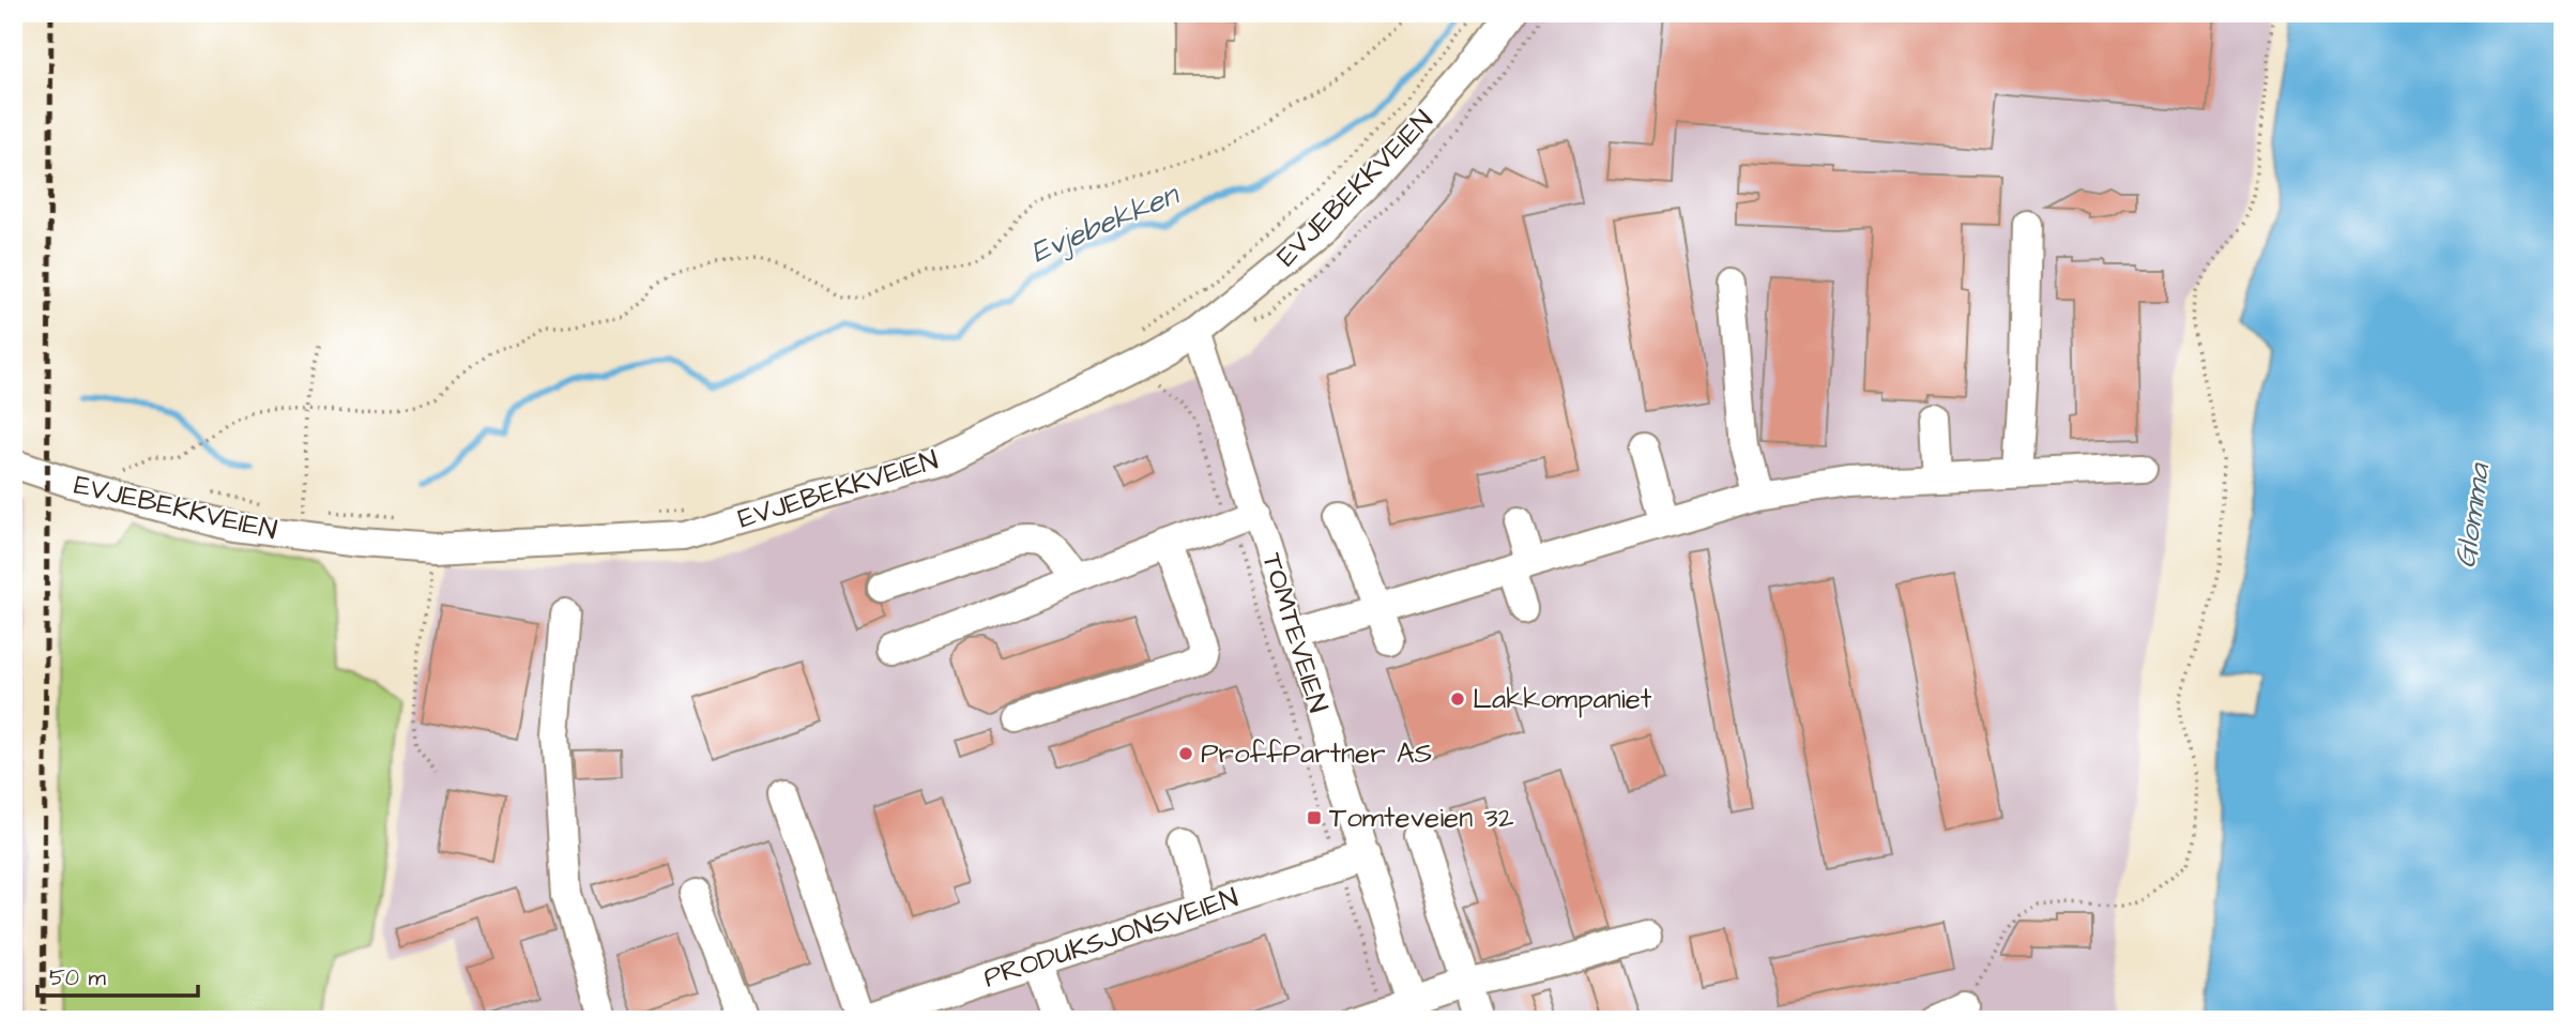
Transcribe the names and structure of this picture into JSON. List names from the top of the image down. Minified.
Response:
{"streets":{"street":["EVJEBEKKVEIEN","TOMTEVEIEN","PRODUKSJONSVEIEN"]},"crossings":[["EVJEBEKKVEIEN","TOMTEVEIEN"],["TOMTEVEIEN","PRODUKSJONSVEIEN"]],"water":["Evjebekken","Glomma"],"places":{"other":["Lakkompaniet","ProffPartner AS"],"transit":["Tomteveien 32"]},"scale_bar":"50 m"}
